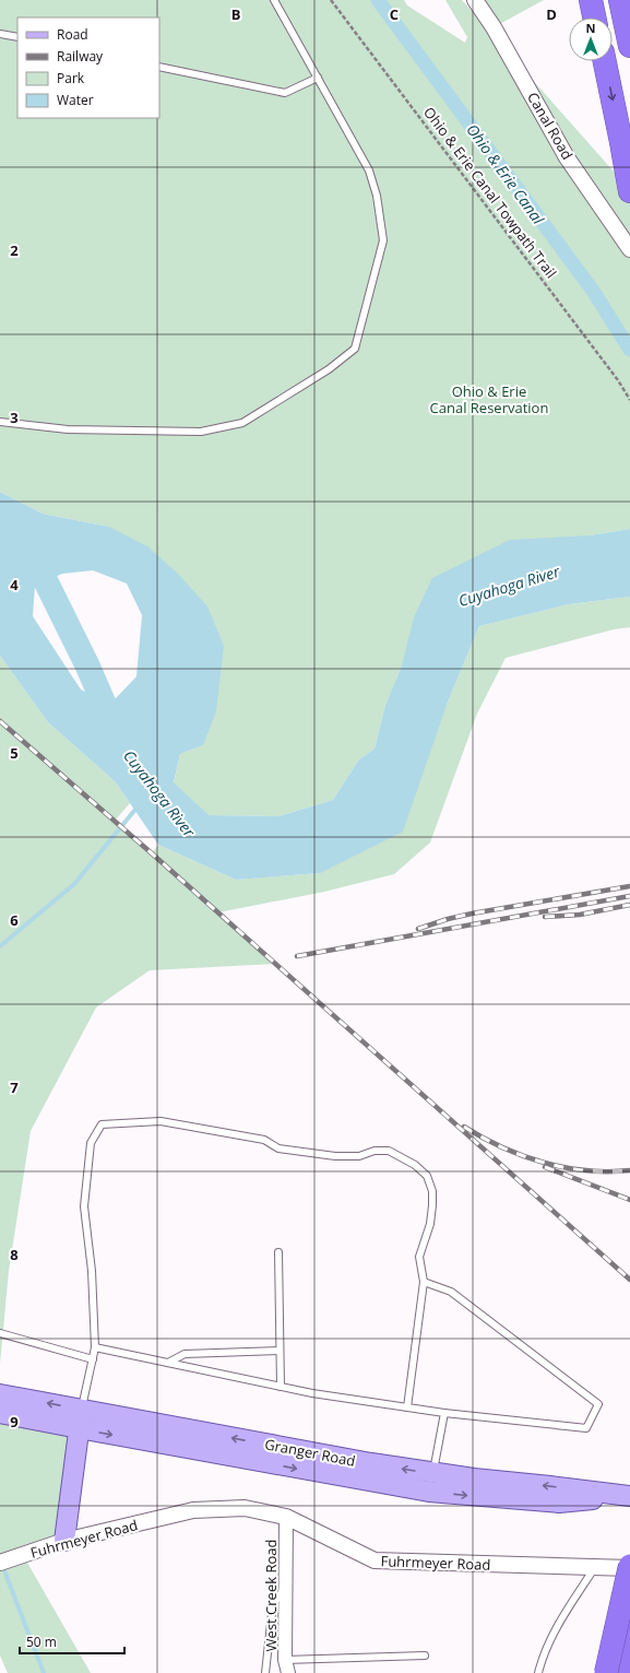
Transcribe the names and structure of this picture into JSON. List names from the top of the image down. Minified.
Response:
{"streets":{"main road":["Granger Road"],"street":["Canal Road","Fuhrmeyer Road","West Creek Road"],"path":["Ohio & Erie Canal Towpath Trail"]},"crossings":[["Fuhrmeyer Road","West Creek Road"]],"water":["Ohio & Erie Canal","Cuyahoga River"],"parks":["Ohio & Erie Canal Reservation"],"legend":["Road","Railway","Park","Water"],"scale_bar":"50 m","north":"top","grid":{"columns":["B","C","D"],"rows":["2","3","4","5","6","7","8","9"]}}
